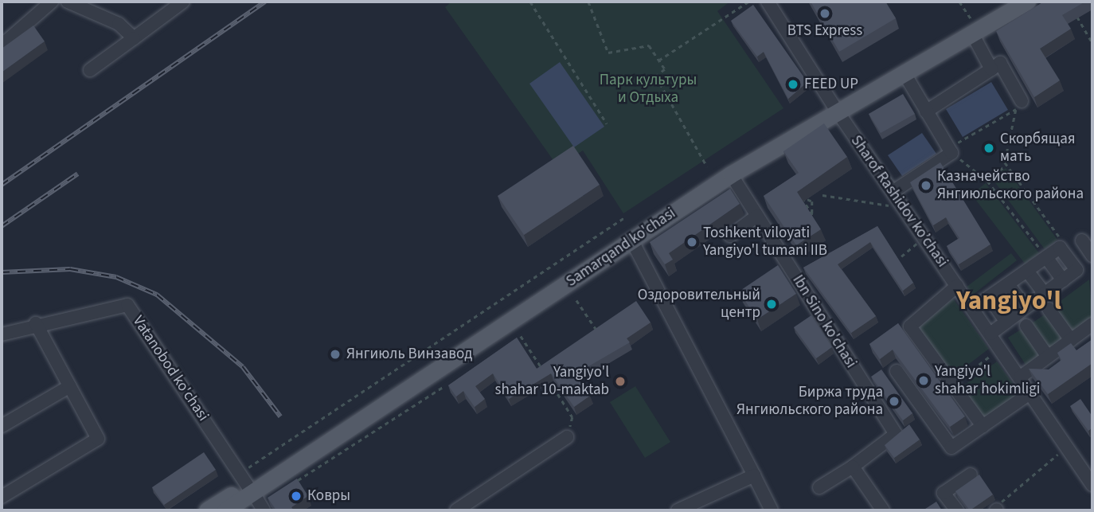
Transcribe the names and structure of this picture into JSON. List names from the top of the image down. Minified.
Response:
{"streets":{"main road":["Samarqand ko'chasi"],"street":["Sharof Rashidov ko’chasi","Ibn Sino ko'chasi","Vatanobod ko'chasi"]},"crossings":[["Sharof Rashidov ko’chasi","Samarqand ko'chasi"],["Samarqand ko'chasi","Ibn Sino ko'chasi"],["Samarqand ko'chasi","Vatanobod ko'chasi"]],"districts":["Yangiyo'l"],"parks":["Парк культуры и Отдыха"],"places":["BTS Express","FEED UP","Скорбящая мать","Казначейство Янгиюльского района","Toshkent viloyati Yangiyo'l tumani IIB","Оздоровительный центр","Янгиюль Винзавод","Yangiyo'l shahar hokimligi","Yangiyo'l shahar 10-maktab","Биржа труда Янгиюльского района","Ковры"]}
